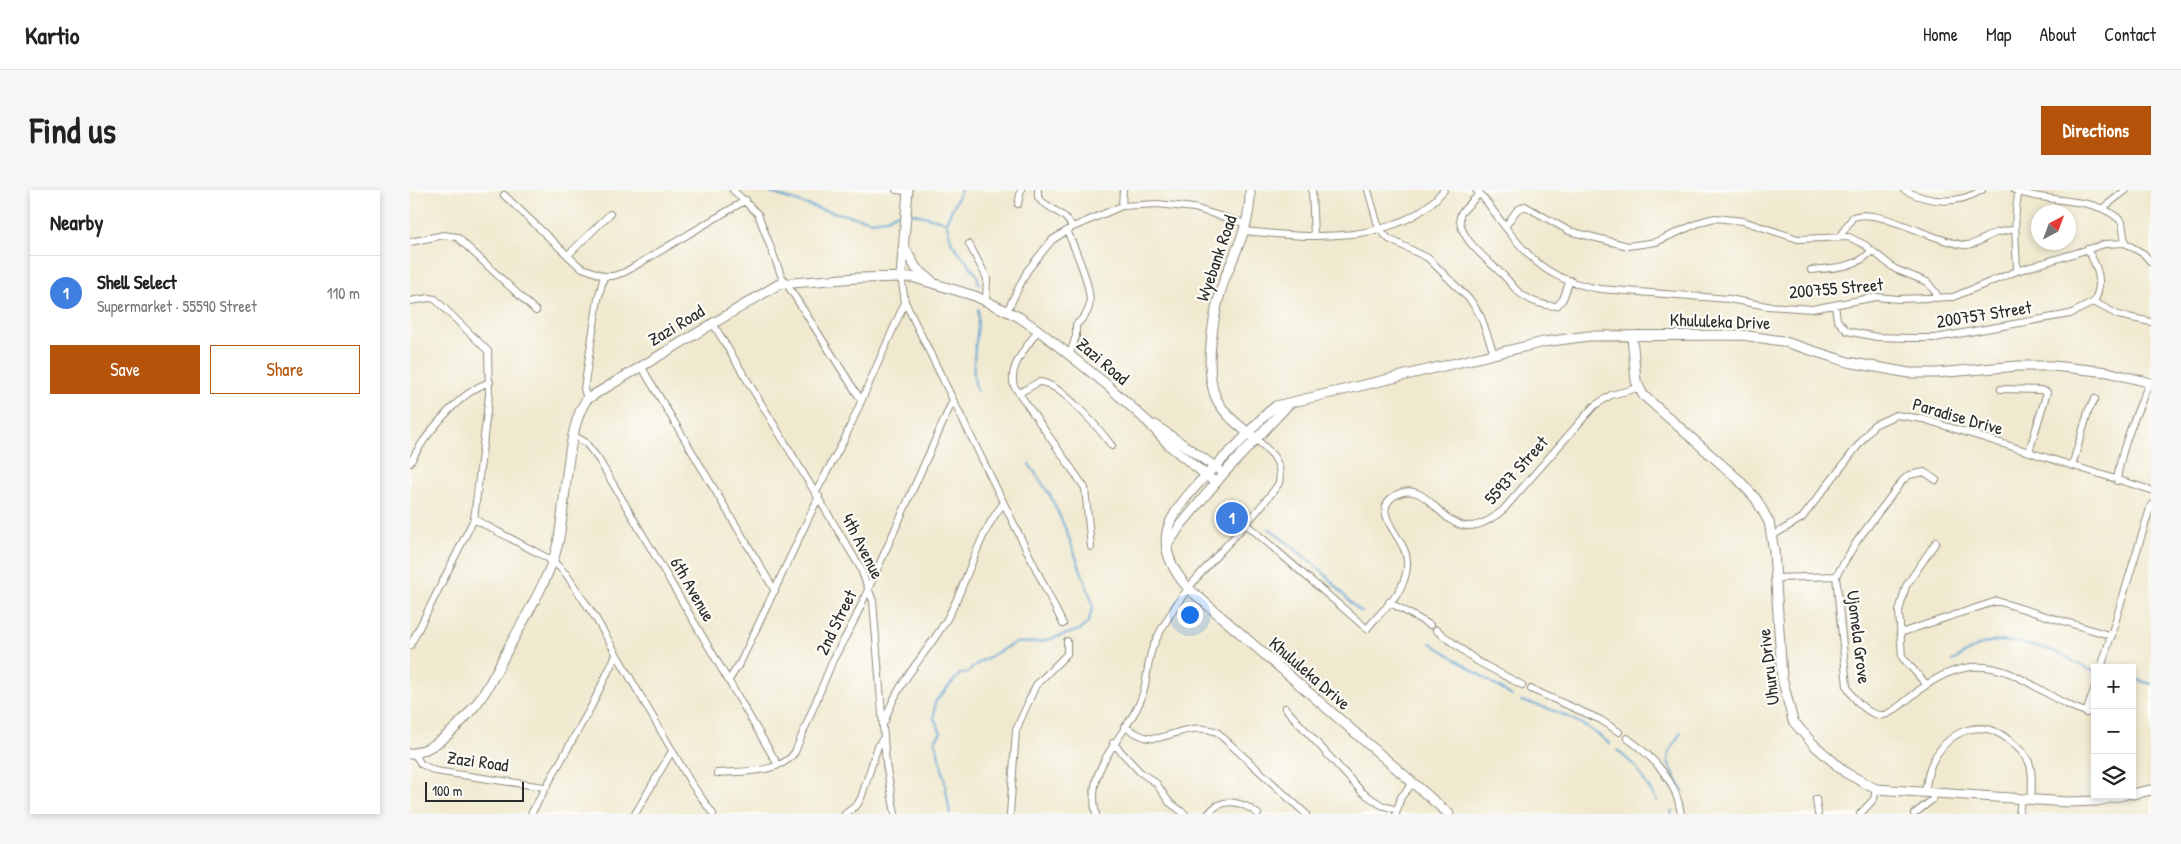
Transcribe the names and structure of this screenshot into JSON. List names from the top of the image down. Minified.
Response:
{"streets":{"street":["Wyebank Road","200755 Street","200757 Street","Khululeka Drive","Zazi Road","Paradise Drive","55937 Street","4th Avenue","6th Avenue","2nd Street","Ujomela Grove","Uhuru Drive"]},"crossings":[["Wyebank Road","Khululeka Drive"],["200755 Street","200757 Street"],["Khululeka Drive","Zazi Road"],["Zazi Road","4th Avenue"],["Zazi Road","6th Avenue"],["Paradise Drive","Uhuru Drive"],["55937 Street","Uhuru Drive"],["4th Avenue","2nd Street"],["6th Avenue","2nd Street"]],"scale_bar":"100 m","north":"top right","page":{"header":"Kartio","nav":["Home","Map","About","Contact"],"buttons":["Directions",["Save","Share"]],"title":"Find us","heading":"Nearby","list":[{"mark":"1","name":"Shell Select","note":"Supermarket · 55590 Street","value":"110 m"}],"pins":"1","map_buttons":["+","−"],"scale":"100 m"}}
